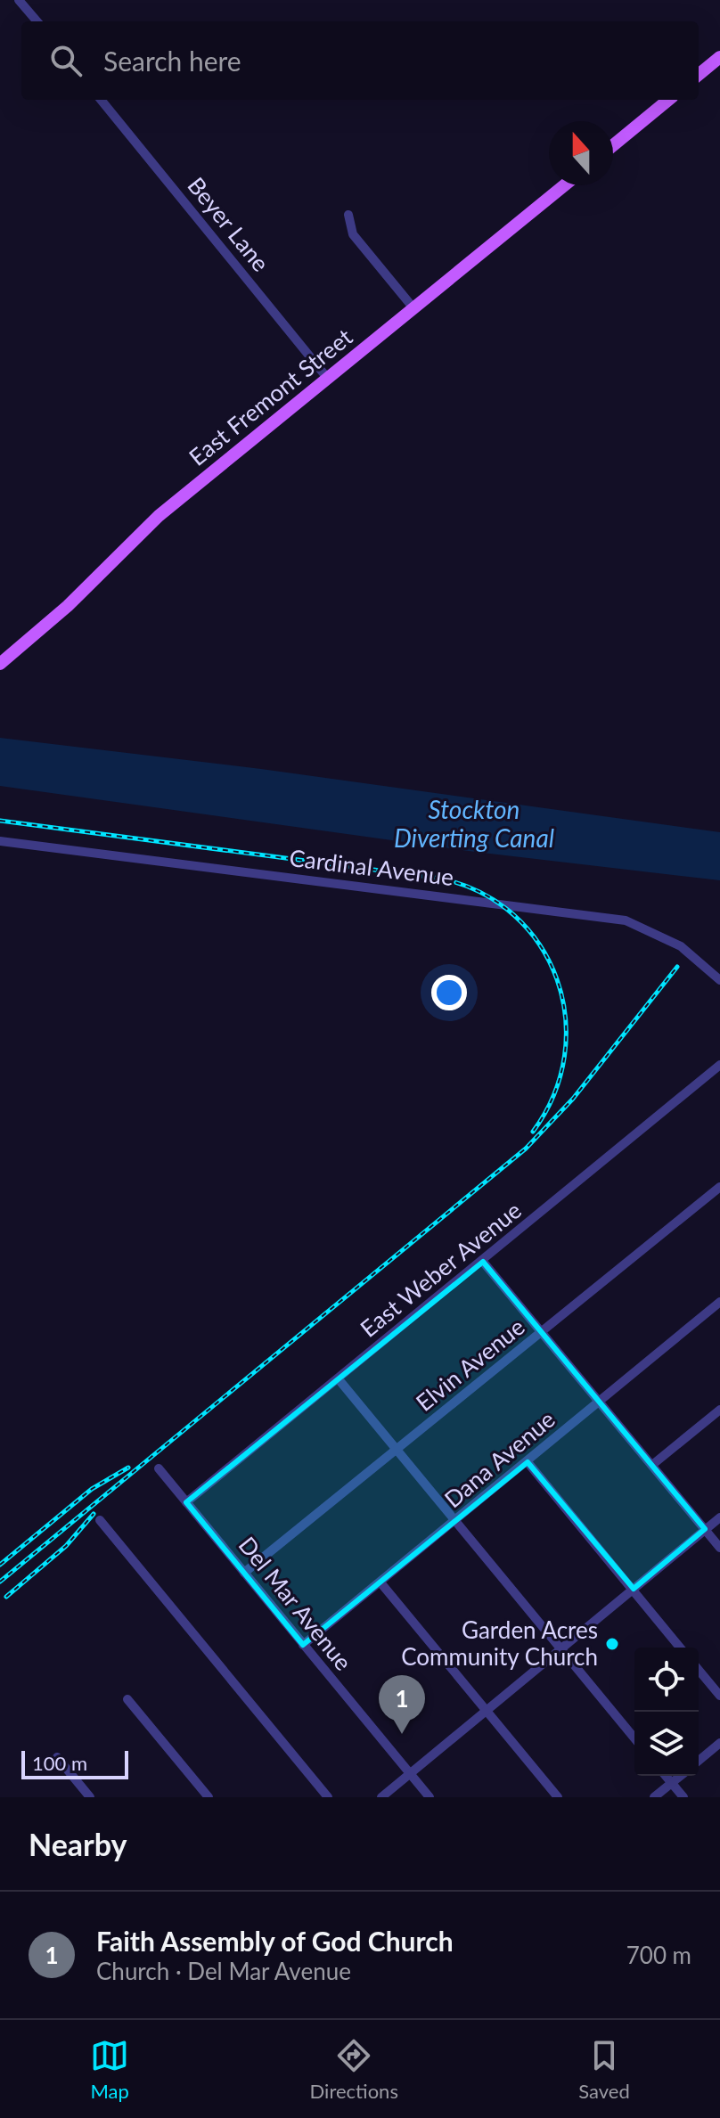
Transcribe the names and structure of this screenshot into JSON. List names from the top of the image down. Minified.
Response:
{"streets":{"main road":["East Fremont Street"],"street":["Beyer Lane","Cardinal Avenue","East Weber Avenue","Elvin Avenue","Dana Avenue","Del Mar Avenue"]},"crossings":[["Beyer Lane","East Fremont Street"],["East Weber Avenue","Del Mar Avenue"],["Elvin Avenue","Del Mar Avenue"],["Dana Avenue","Del Mar Avenue"]],"water":["Stockton Diverting Canal"],"places":["Garden Acres Community Church"],"scale_bar":"100 m","north":"top","page":{"search":"Search here","pins":"1","scale":"100 m","heading":"Nearby","list":[{"mark":"1","name":"Faith Assembly of God Church","note":"Church · Del Mar Avenue","value":"700 m"}],"nav":["Map","Directions","Saved"]}}
